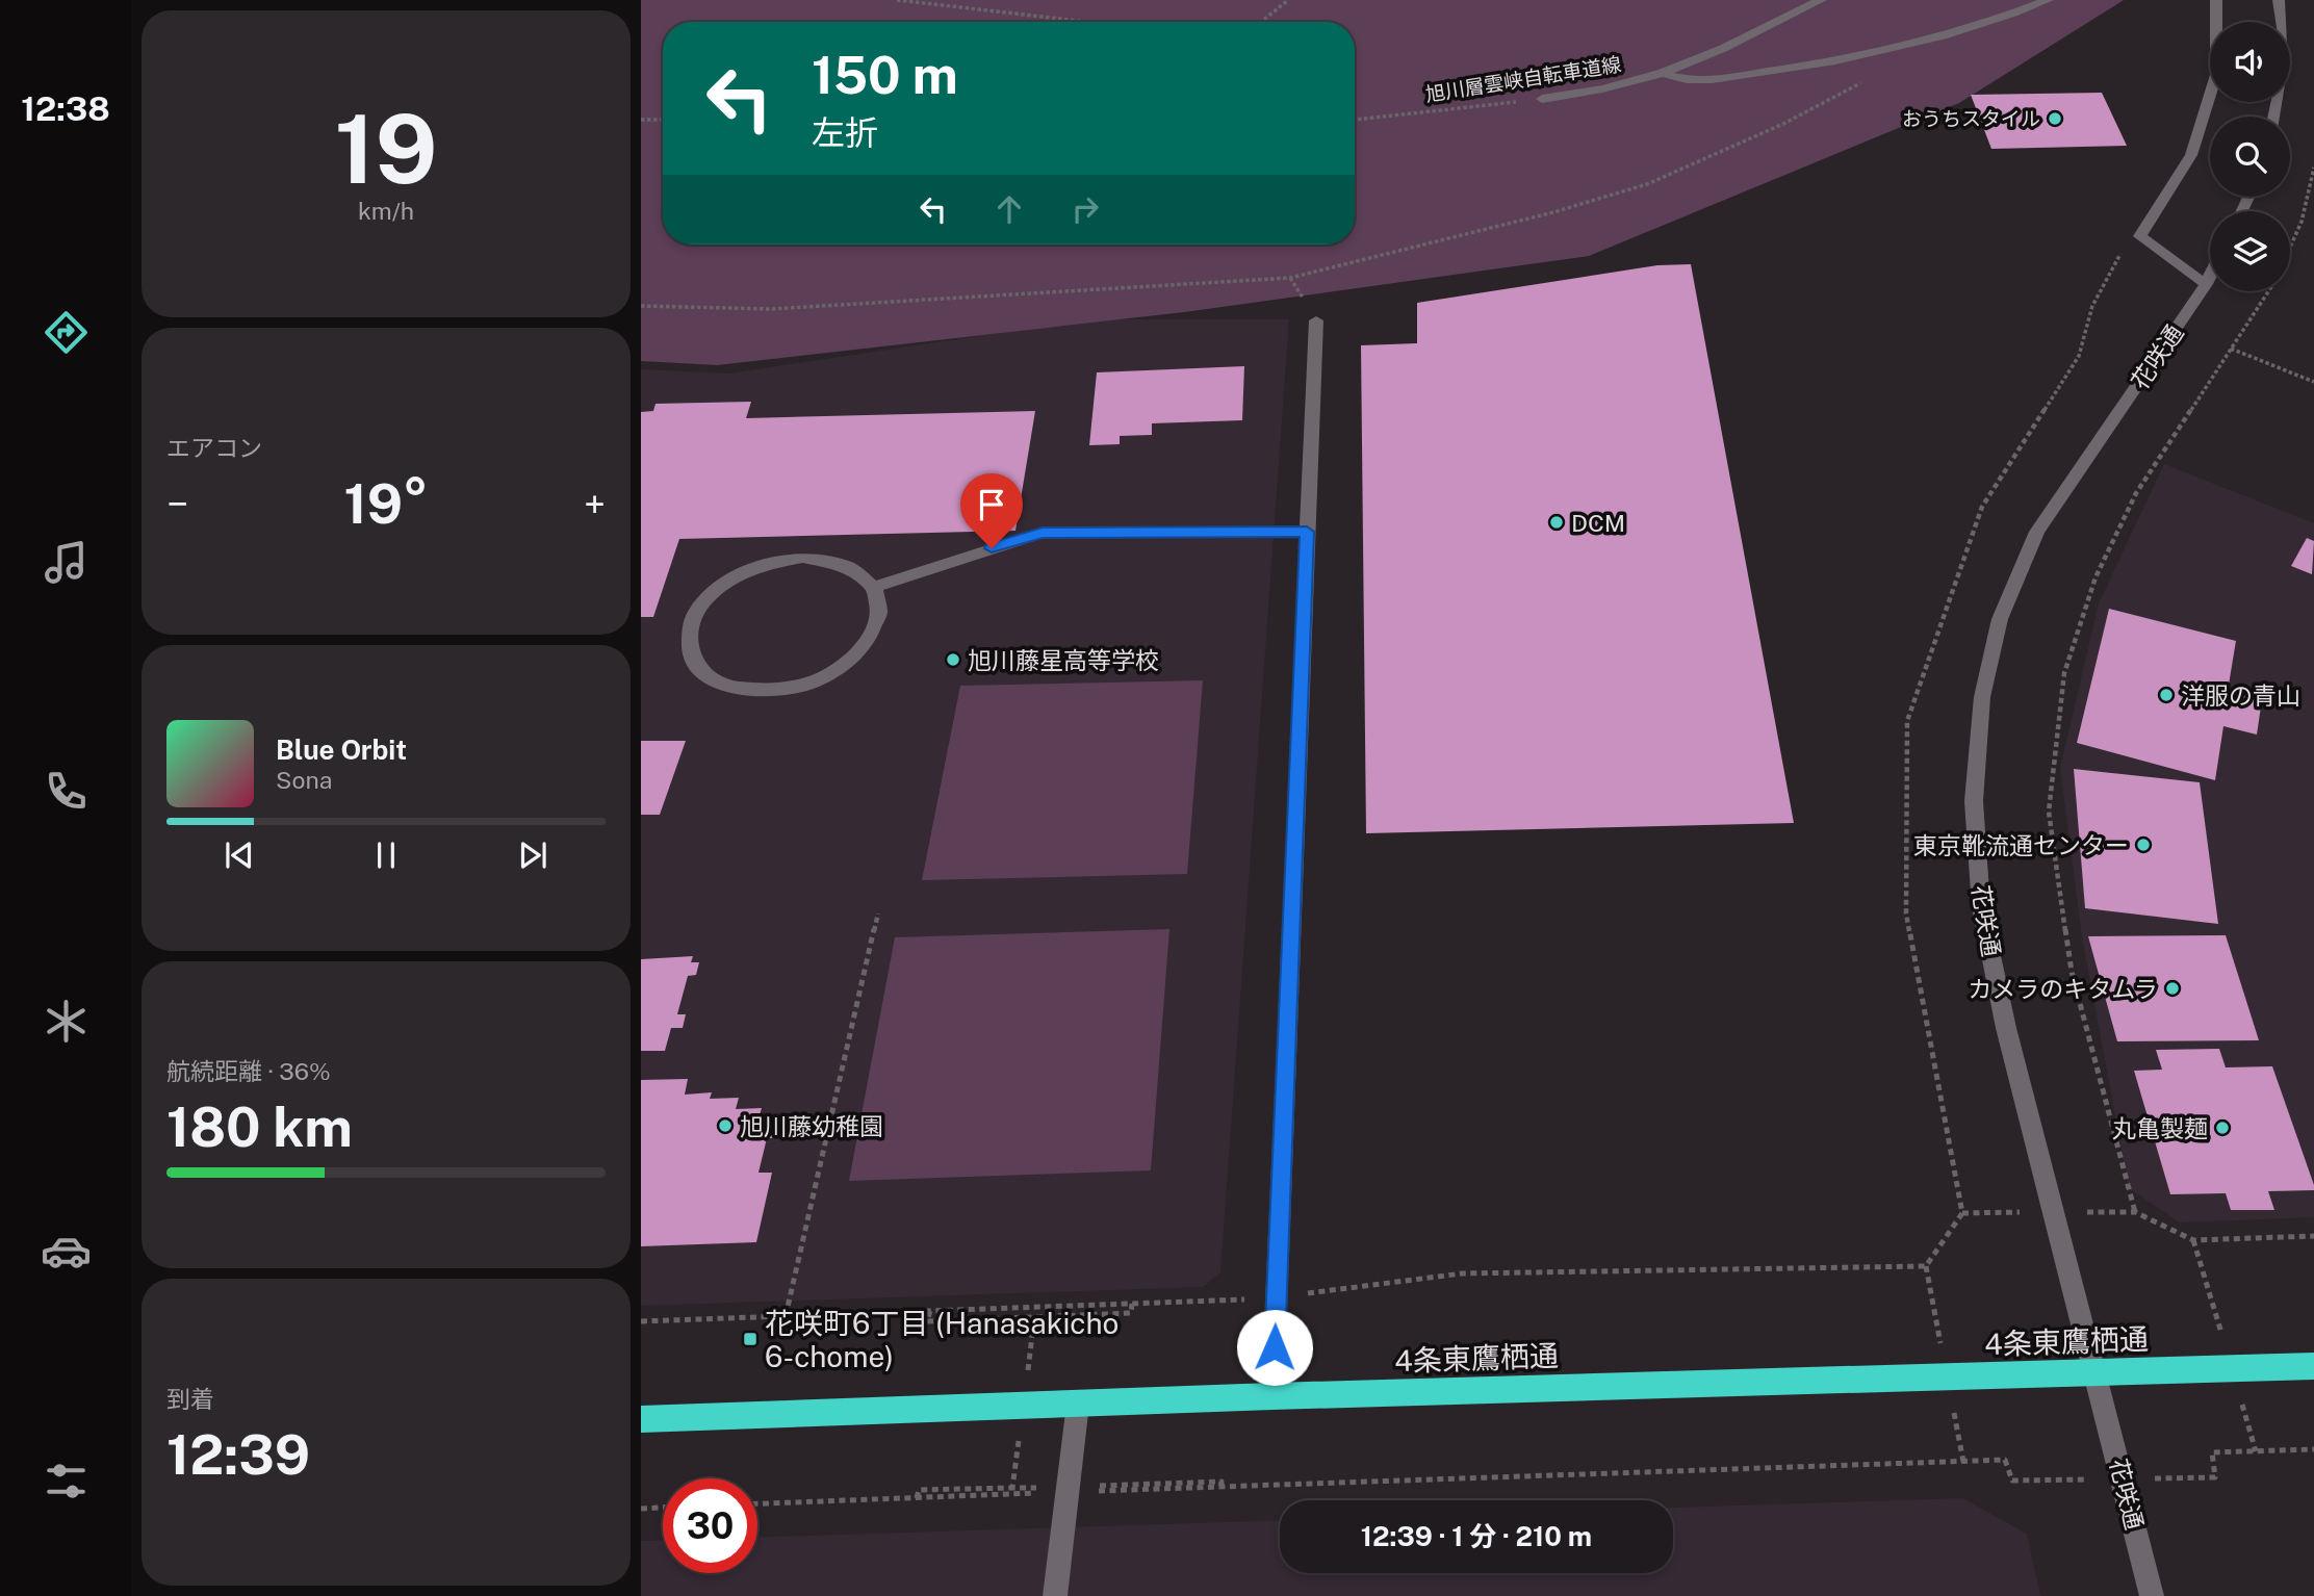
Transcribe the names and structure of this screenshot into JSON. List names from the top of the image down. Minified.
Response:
{"streets":{"highway":["4条東鷹栖通"],"street":["旭川層雲峡自転車道線","花咲通"]},"crossings":[["花咲通","4条東鷹栖通"]],"places":{"other":["おうちスタイル","DCM","旭川藤星高等学校","洋服の青山","東京靴流通センター","カメラのキタムラ","旭川藤幼稚園","丸亀製麺"],"transit":["花咲町6丁目 (Hanasakicho 6-chome)"]},"page":{"tabs":"12:38","tile":[["19","km/h"],"エアコン",["航続距離 · 36%","180 km"],["到着","12:39"]],"turn":["150 m","左折"],"heat":["−","19°","+"],"song":["Blue Orbit","Sona"],"limit":"30","trip":"12:39 · 1 分 · 210 m"}}
